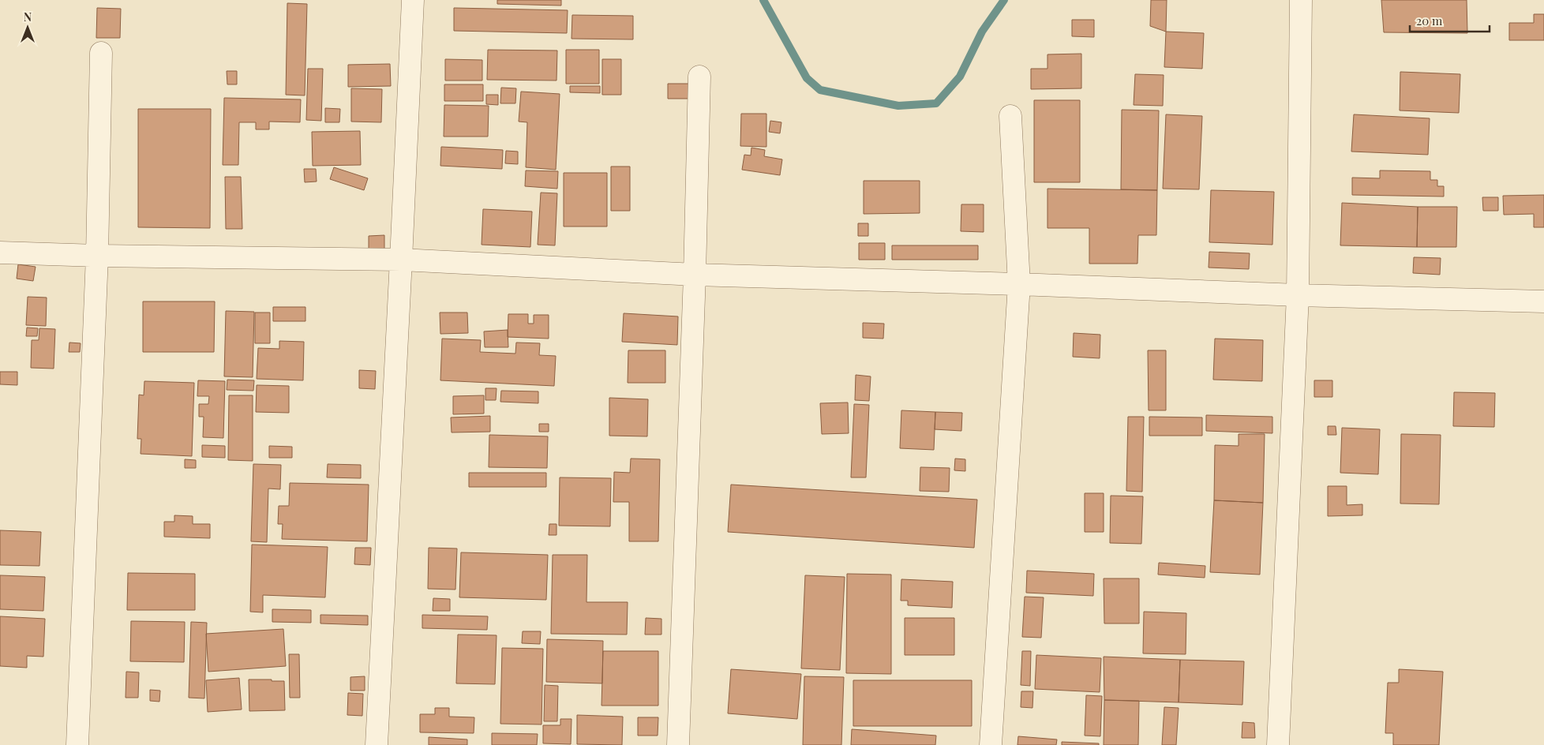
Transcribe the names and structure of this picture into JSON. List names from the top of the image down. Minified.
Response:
{"scale_bar":"20 m","north":"top"}
